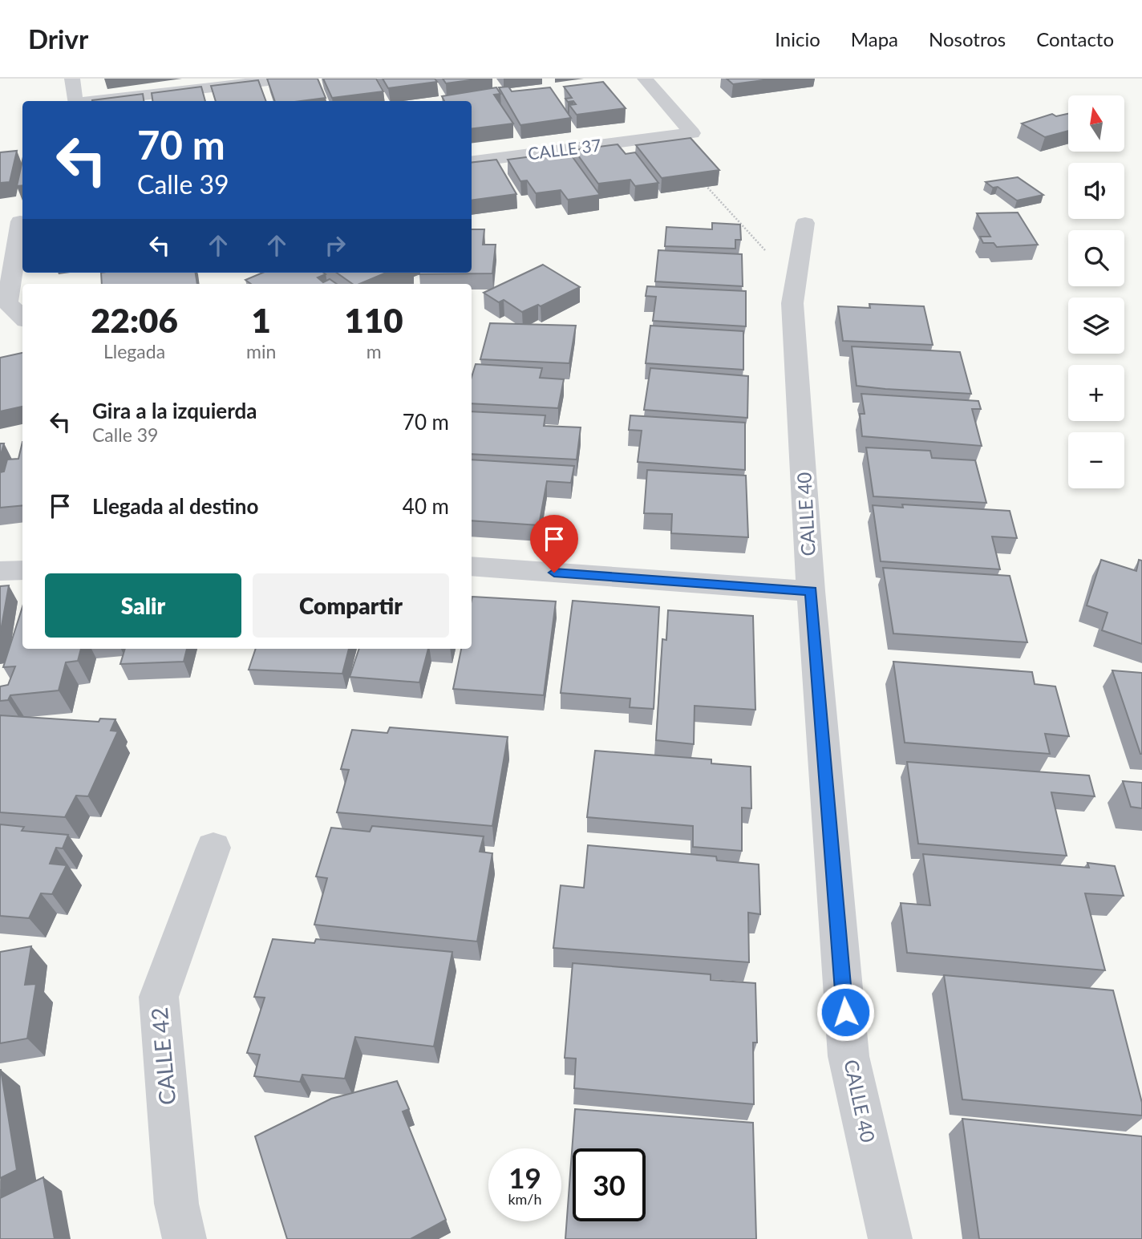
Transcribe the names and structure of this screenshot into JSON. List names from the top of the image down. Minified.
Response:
{"streets":{"street":["CALLE 37","CALLE 40","CALLE 42"]},"north":"top","page":{"header":"Drivr","nav":["Inicio","Mapa","Nosotros","Contacto"],"map_buttons":["+","−"],"turn":["70 m","Calle 39"],"eta":["22:06","Llegada","1","min","110","m"],"list":[{"name":"Gira a la izquierda","note":"Calle 39","value":"70 m"},{"name":"Llegada al destino","value":"40 m"}],"buttons":["Salir","Compartir"],"speed":"19 km/h","limit":"30"}}
